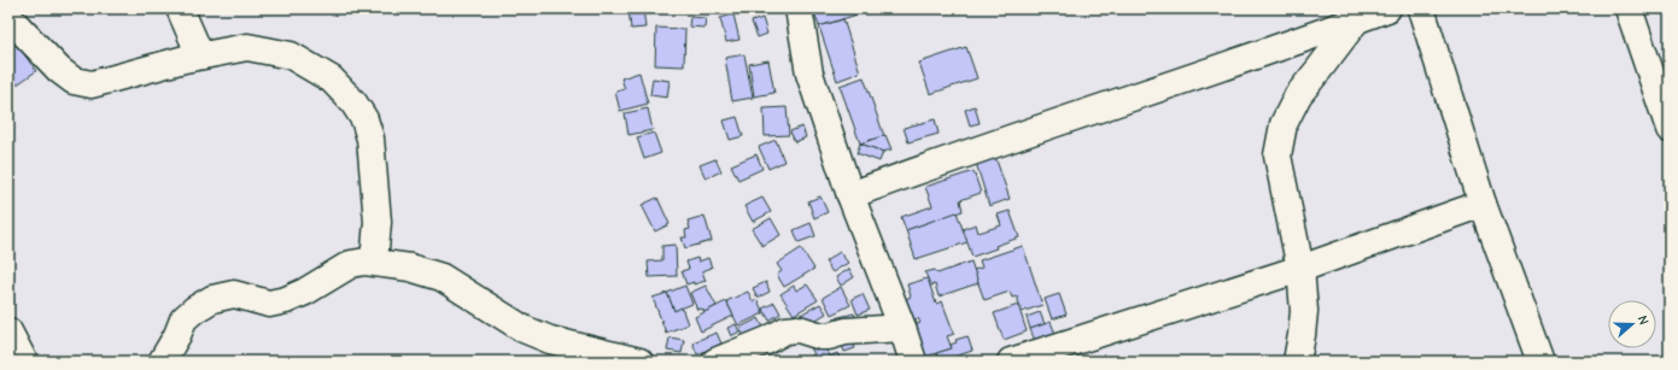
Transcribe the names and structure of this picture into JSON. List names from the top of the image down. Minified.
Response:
{"north":"right"}
